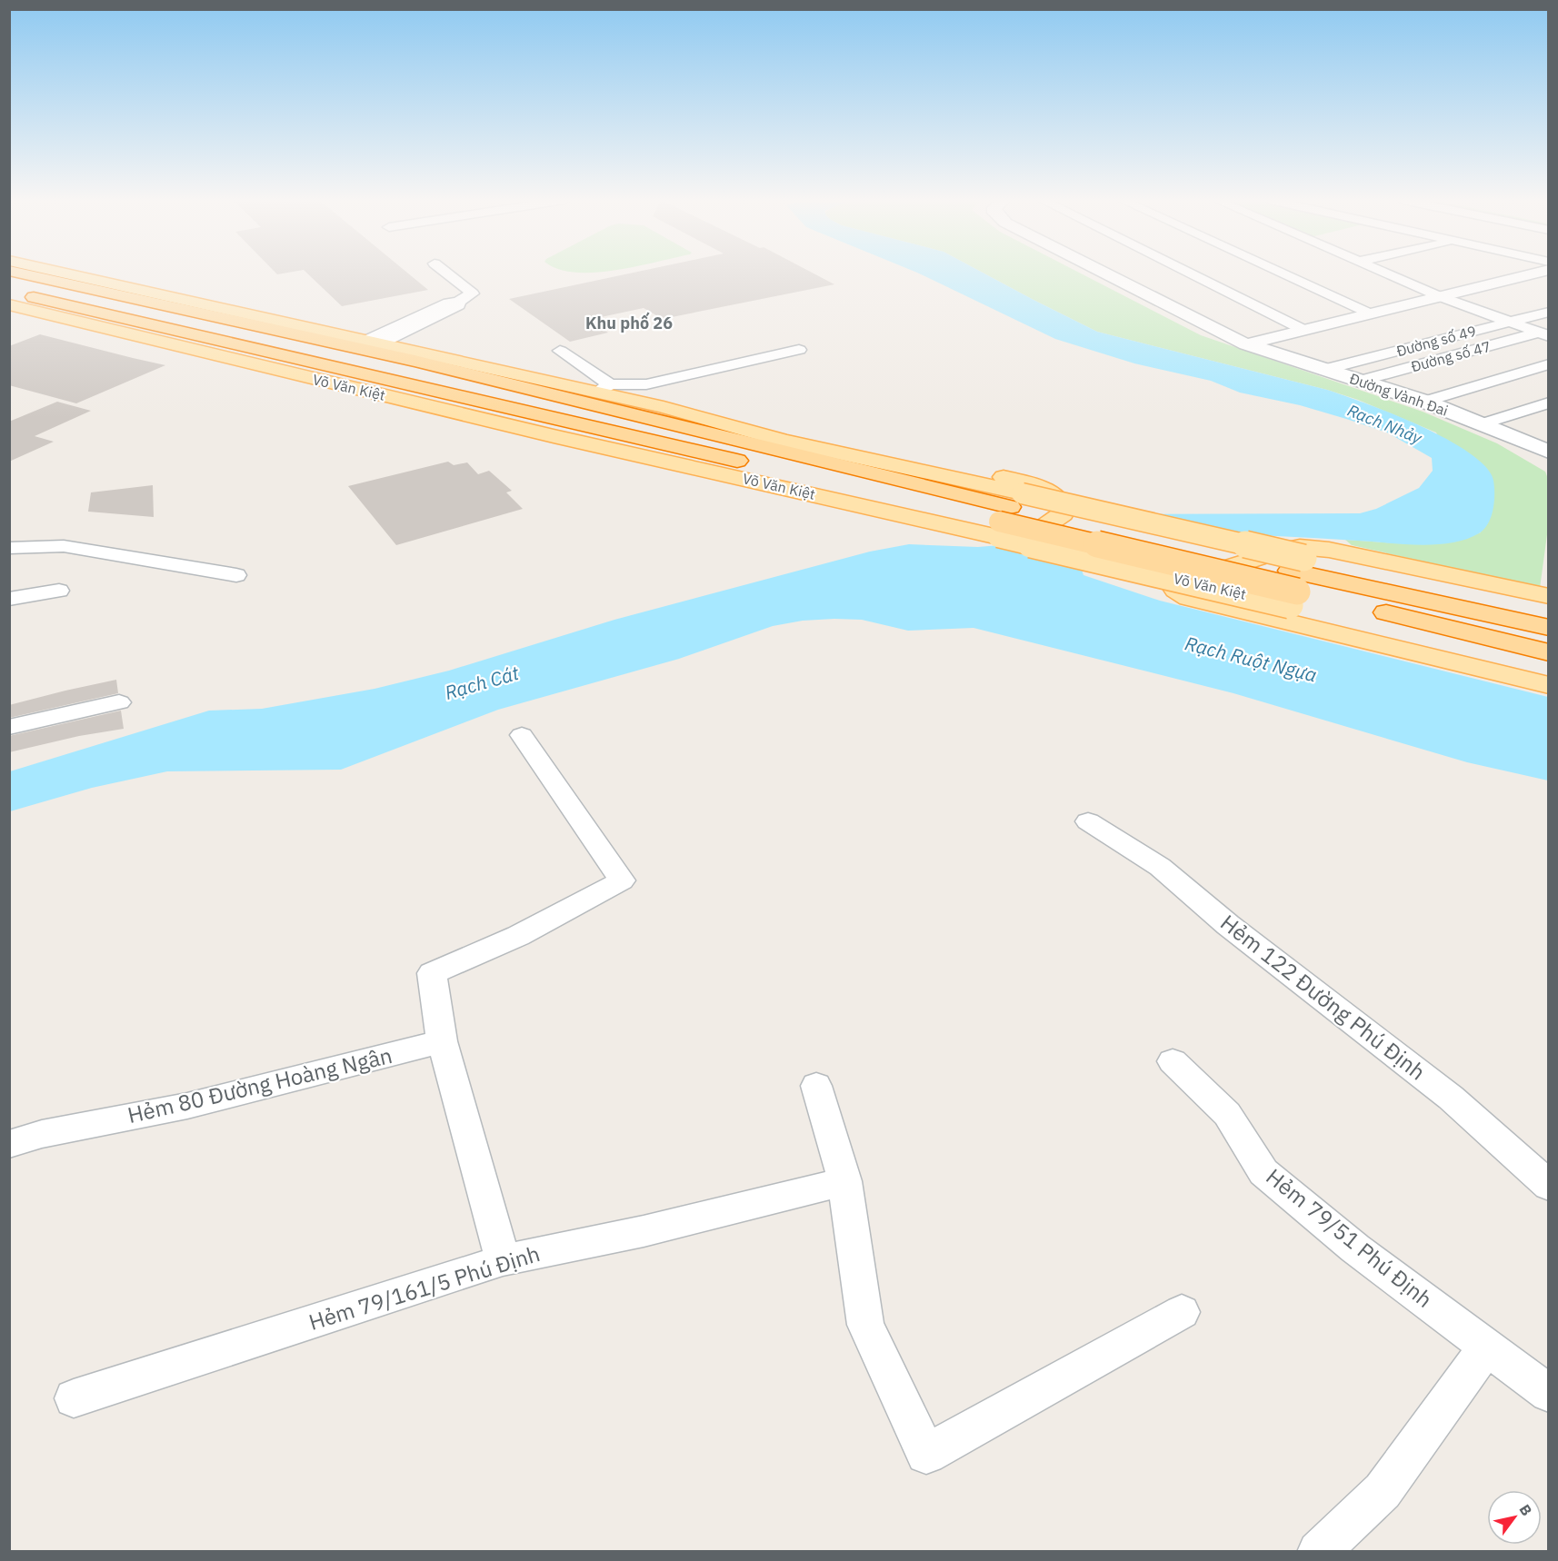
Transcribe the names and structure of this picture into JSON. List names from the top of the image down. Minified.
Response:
{"streets":{"highway":["Võ Văn Kiệt"],"street":["Đường số 49","Đường số 47","Đường Vành Đai","Hẻm 122 Đường Phú Định","Hẻm 80 Đường Hoàng Ngân","Hẻm 79/51 Phú Định","Hẻm 79/161/5 Phú Định"]},"crossings":[["Đường số 49","Đường Vành Đai"],["Đường số 47","Đường Vành Đai"]],"districts":["Khu phố 26"],"water":["Rạch Nhảy","Rạch Ruột Ngựa","Rạch Cát"],"north":"top right"}
